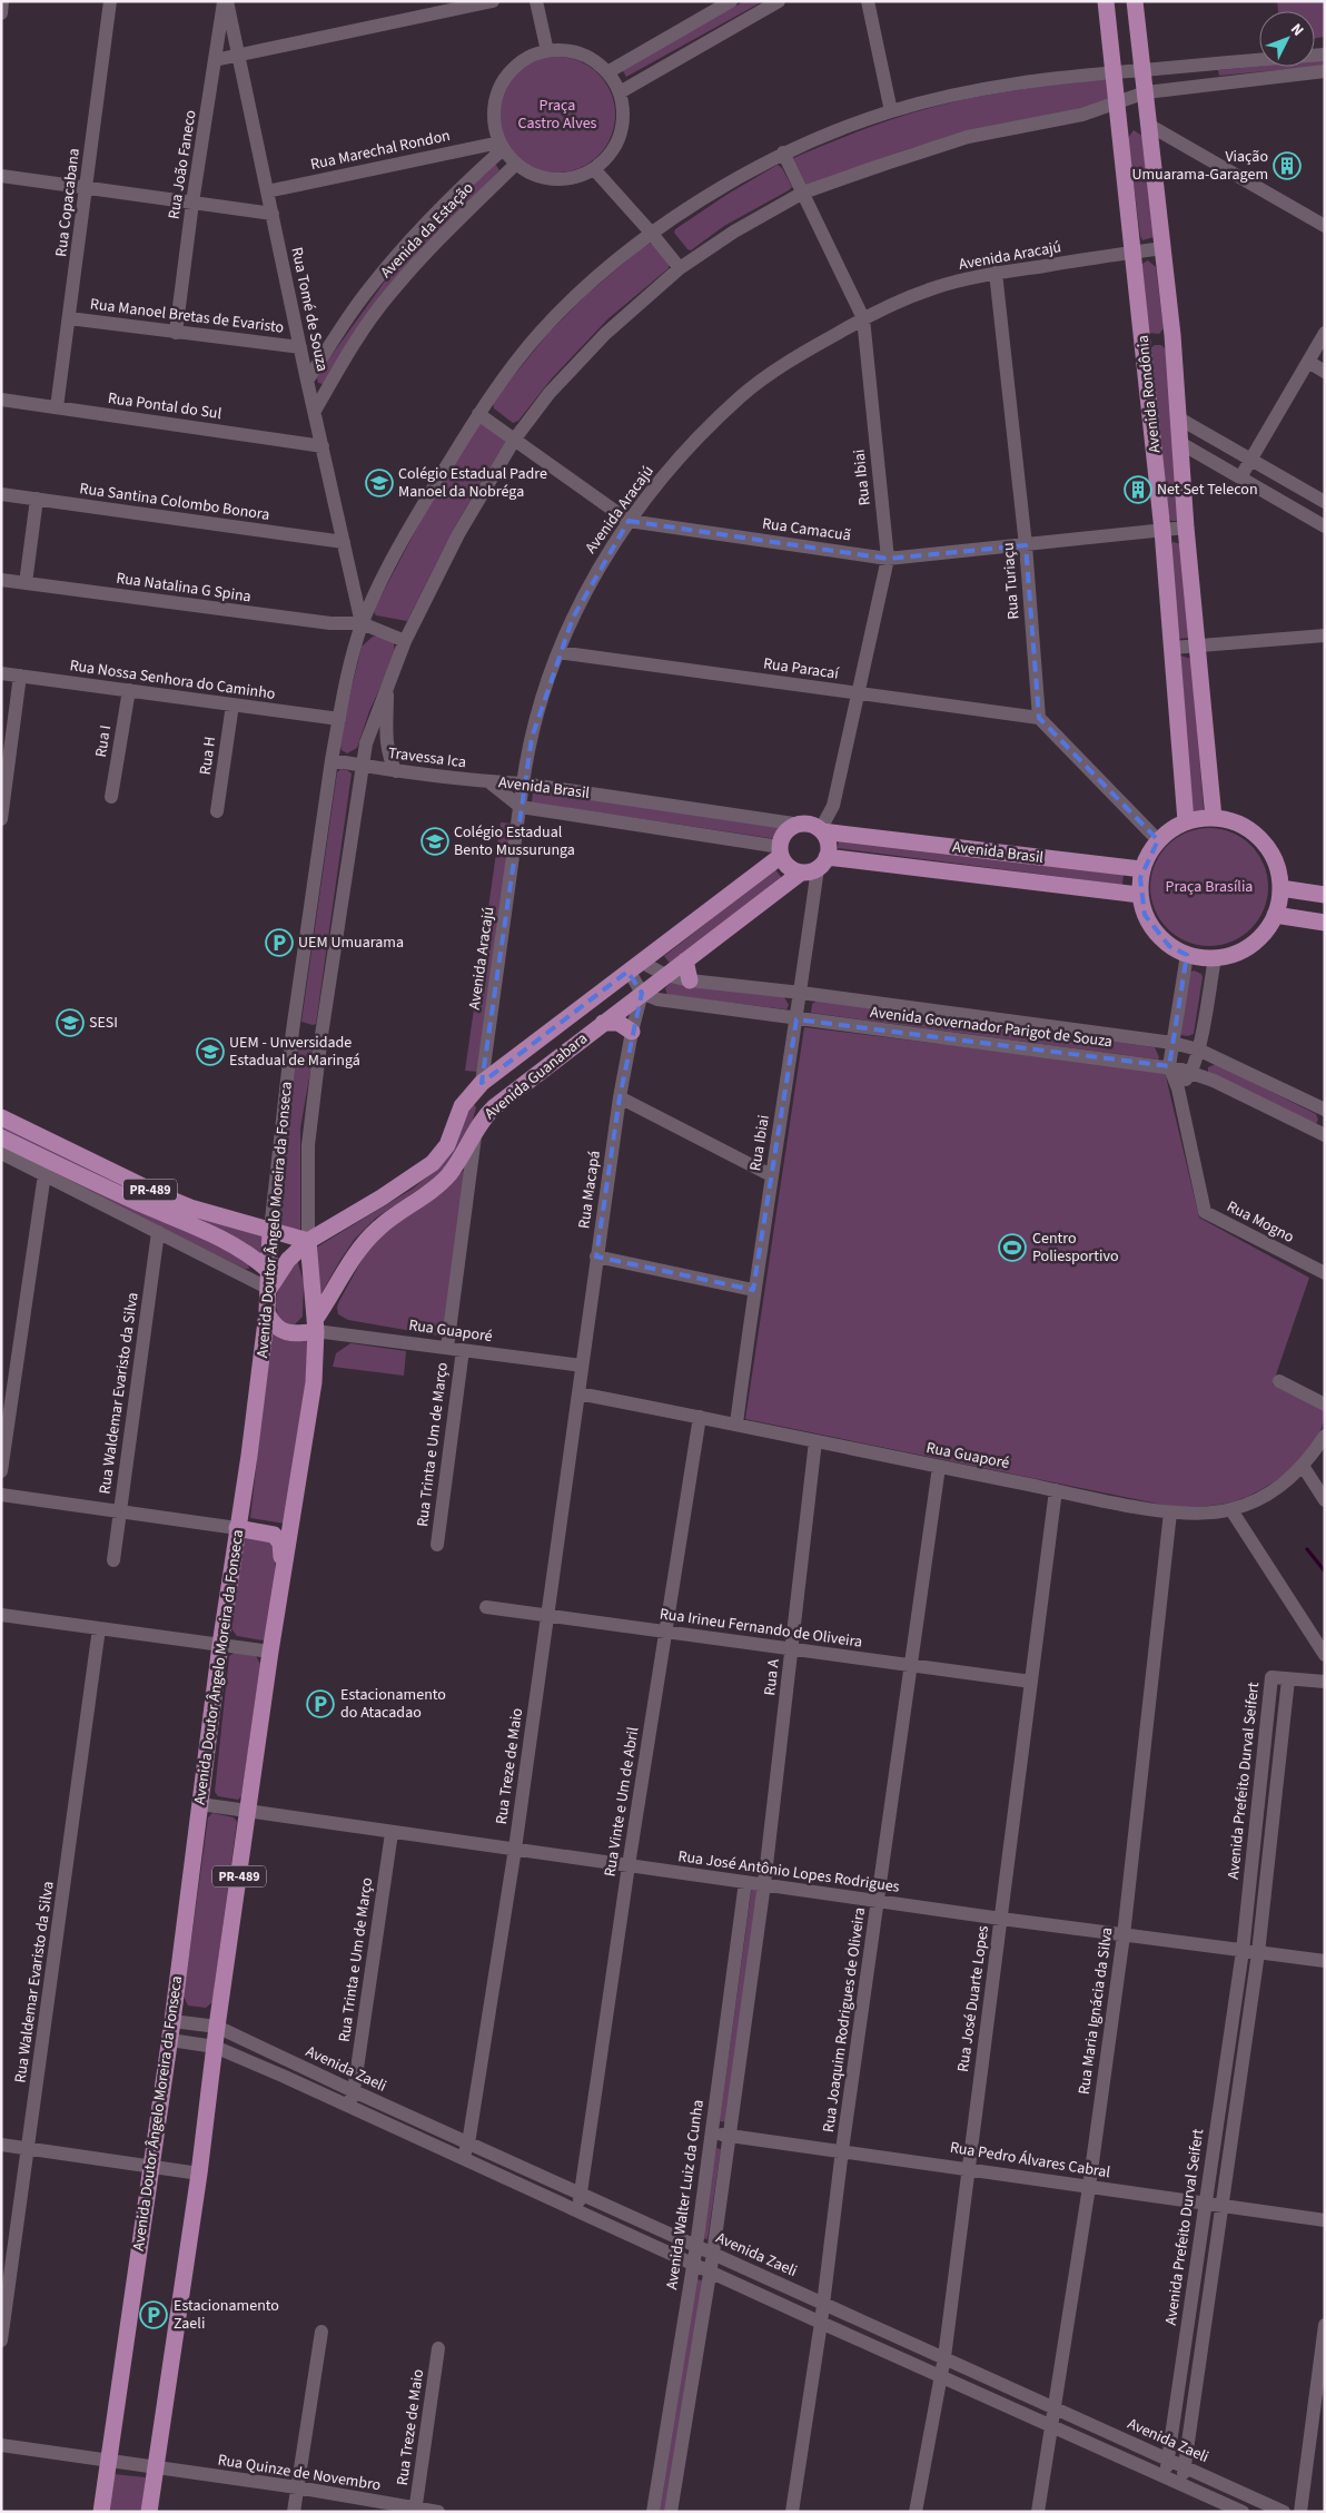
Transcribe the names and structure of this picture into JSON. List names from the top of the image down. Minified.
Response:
{"streets":{"main road":["Avenida Rondônia","Avenida Brasil","Avenida Guanabara","PR-489","Avenida Doutor Ângelo Moreira da Fonseca"],"street":["Rua Marechal Rondon","Rua João Faneco","Rua Copacabana","Avenida da Estação","Avenida Aracajú","Rua Tomé de Souza","Rua Manoel Bretas de Evaristo","Rua Pontal do Sul","Rua Ibiai","Rua Santina Colombo Bonora","Rua Camacuã","Rua Turiaçu","Rua Natalina G Spina","Rua Paracaí","Rua Nossa Senhora do Caminho","Rua I","Rua H","Travessa Ica","Avenida Governador Parigot de Souza","Rua Macapá","Rua Mogno","Rua Guaporé","Rua Waldemar Evaristo da Silva","Rua Trinta e Um de Março","Rua Irineu Fernando de Oliveira","Rua A","Rua Treze de Maio","Avenida Prefeito Durval Seifert","Rua Vinte e Um de Abril","Rua José Antônio Lopes Rodrigues","Rua José Duarte Lopes","Rua Maria Ignácia da Silva","Rua Joaquim Rodrigues de Oliveira","Avenida Zaeli","Rua Pedro Álvares Cabral","Avenida Walter Luiz da Cunha","Rua Quinze de Novembro"]},"crossings":[["Rua Marechal Rondon","Avenida da Estação"],["Rua Marechal Rondon","Rua Tomé de Souza"],["Rua João Faneco","Rua Tomé de Souza"],["Rua João Faneco","Rua Manoel Bretas de Evaristo"],["Rua Copacabana","Rua Manoel Bretas de Evaristo"],["Rua Copacabana","Rua Pontal do Sul"],["Avenida da Estação","Rua Tomé de Souza"],["Avenida Aracajú","Avenida Rondônia"],["Avenida Aracajú","Rua Ibiai"],["Avenida Aracajú","Rua Camacuã"],["Avenida Aracajú","Rua Turiaçu"],["Avenida Aracajú","Rua Paracaí"],["Avenida Aracajú","Avenida Brasil"],["Avenida Aracajú","Avenida Guanabara"],["Rua Tomé de Souza","Rua Manoel Bretas de Evaristo"],["Rua Tomé de Souza","Rua Pontal do Sul"],["Rua Tomé de Souza","Rua Santina Colombo Bonora"],["Rua Tomé de Souza","Rua Natalina G Spina"],["Rua Tomé de Souza","Avenida Doutor Ângelo Moreira da Fonseca"],["Avenida Rondônia","Rua Camacuã"],["Avenida Rondônia","Avenida Brasil"],["Avenida Rondônia","Avenida Doutor Ângelo Moreira da Fonseca"],["Rua Ibiai","Rua Camacuã"],["Rua Ibiai","Rua Paracaí"],["Rua Ibiai","Avenida Brasil"],["Rua Ibiai","Avenida Governador Parigot de Souza"],["Rua Ibiai","Avenida Guanabara"],["Rua Ibiai","Avenida Doutor Ângelo Moreira da Fonseca"],["Rua Ibiai","Rua Guaporé"],["Rua Camacuã","Rua Turiaçu"],["Rua Camacuã","Avenida Doutor Ângelo Moreira da Fonseca"],["Rua Turiaçu","Rua Paracaí"],["Rua Natalina G Spina","Avenida Doutor Ângelo Moreira da Fonseca"],["Rua Nossa Senhora do Caminho","Rua I"],["Rua Nossa Senhora do Caminho","Rua H"],["Rua Nossa Senhora do Caminho","Avenida Doutor Ângelo Moreira da Fonseca"],["Travessa Ica","Avenida Brasil"],["Travessa Ica","Avenida Doutor Ângelo Moreira da Fonseca"],["Avenida Brasil","Avenida Guanabara"],["Avenida Governador Parigot de Souza","Avenida Guanabara"],["Avenida Governador Parigot de Souza","Rua Macapá"],["Avenida Governador Parigot de Souza","Rua Mogno"],["Avenida Guanabara","PR-489"],["Avenida Guanabara","Rua Macapá"],["Avenida Guanabara","Avenida Doutor Ângelo Moreira da Fonseca"],["Avenida Guanabara","Rua Guaporé"],["PR-489","Avenida Doutor Ângelo Moreira da Fonseca"],["Rua Macapá","Rua Guaporé"],["Rua Macapá","Rua Treze de Maio"],["Avenida Doutor Ângelo Moreira da Fonseca","Rua Guaporé"],["Avenida Doutor Ângelo Moreira da Fonseca","Rua José Antônio Lopes Rodrigues"],["Avenida Doutor Ângelo Moreira da Fonseca","Avenida Zaeli"],["Avenida Doutor Ângelo Moreira da Fonseca","Rua Quinze de Novembro"],["Rua Guaporé","Rua Trinta e Um de Março"],["Rua Guaporé","Rua A"],["Rua Guaporé","Rua Treze de Maio"],["Rua Guaporé","Rua Vinte e Um de Abril"],["Rua Guaporé","Rua José Duarte Lopes"],["Rua Guaporé","Rua Maria Ignácia da Silva"],["Rua Guaporé","Rua Joaquim Rodrigues de Oliveira"],["Rua Trinta e Um de Março","Rua José Antônio Lopes Rodrigues"],["Rua Trinta e Um de Março","Avenida Zaeli"],["Rua Irineu Fernando de Oliveira","Rua A"],["Rua Irineu Fernando de Oliveira","Rua Treze de Maio"],["Rua Irineu Fernando de Oliveira","Rua Vinte e Um de Abril"],["Rua Irineu Fernando de Oliveira","Rua José Duarte Lopes"],["Rua Irineu Fernando de Oliveira","Rua Joaquim Rodrigues de Oliveira"],["Rua A","Rua José Antônio Lopes Rodrigues"],["Rua Treze de Maio","Rua José Antônio Lopes Rodrigues"],["Rua Treze de Maio","Avenida Zaeli"],["Rua Treze de Maio","Rua Quinze de Novembro"],["Avenida Prefeito Durval Seifert","Rua José Antônio Lopes Rodrigues"],["Avenida Prefeito Durval Seifert","Avenida Zaeli"],["Avenida Prefeito Durval Seifert","Rua Pedro Álvares Cabral"],["Rua Vinte e Um de Abril","Rua José Antônio Lopes Rodrigues"],["Rua Vinte e Um de Abril","Avenida Zaeli"],["Rua José Antônio Lopes Rodrigues","Rua José Duarte Lopes"],["Rua José Antônio Lopes Rodrigues","Rua Maria Ignácia da Silva"],["Rua José Antônio Lopes Rodrigues","Rua Joaquim Rodrigues de Oliveira"],["Rua José Antônio Lopes Rodrigues","Avenida Walter Luiz da Cunha"],["Rua José Duarte Lopes","Avenida Zaeli"],["Rua José Duarte Lopes","Rua Pedro Álvares Cabral"],["Rua Maria Ignácia da Silva","Avenida Zaeli"],["Rua Maria Ignácia da Silva","Rua Pedro Álvares Cabral"],["Rua Joaquim Rodrigues de Oliveira","Avenida Zaeli"],["Rua Joaquim Rodrigues de Oliveira","Rua Pedro Álvares Cabral"],["Avenida Zaeli","Avenida Walter Luiz da Cunha"],["Rua Pedro Álvares Cabral","Avenida Walter Luiz da Cunha"]],"parks":["Praça Castro Alves","Praça Brasília"],"places":{"building":["Viação Umuarama-Garagem","Net Set Telecon"],"school or university":["Colégio Estadual Padre Manoel da Nobréga","Colégio Estadual Bento Mussurunga","SESI","UEM - Unversidade Estadual de Maringá"],"parking":["UEM Umuarama","Estacionamento do Atacadao","Estacionamento Zaeli"],"sports":["Centro Poliesportivo"]},"north":"top right"}
